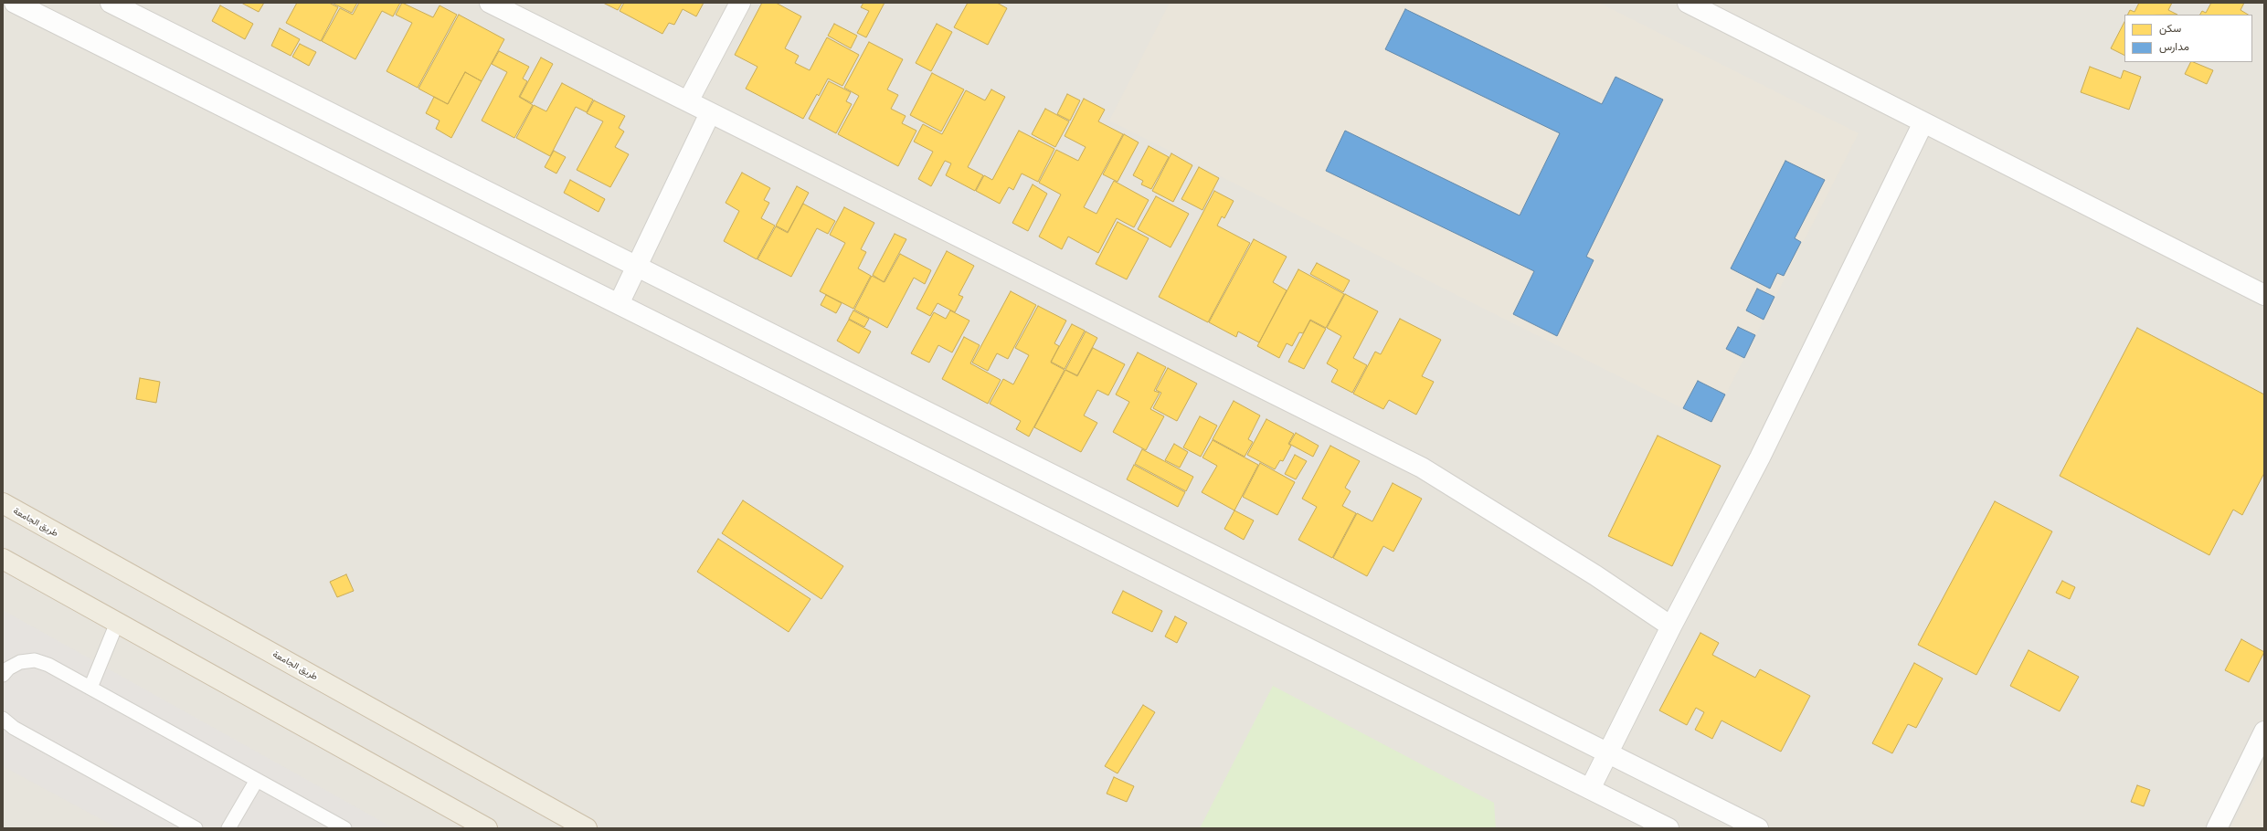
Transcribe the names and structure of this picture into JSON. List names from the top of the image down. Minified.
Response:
{"streets":{"highway":["طريق الجامعة"]},"legend":["سكن","مدارس"]}
